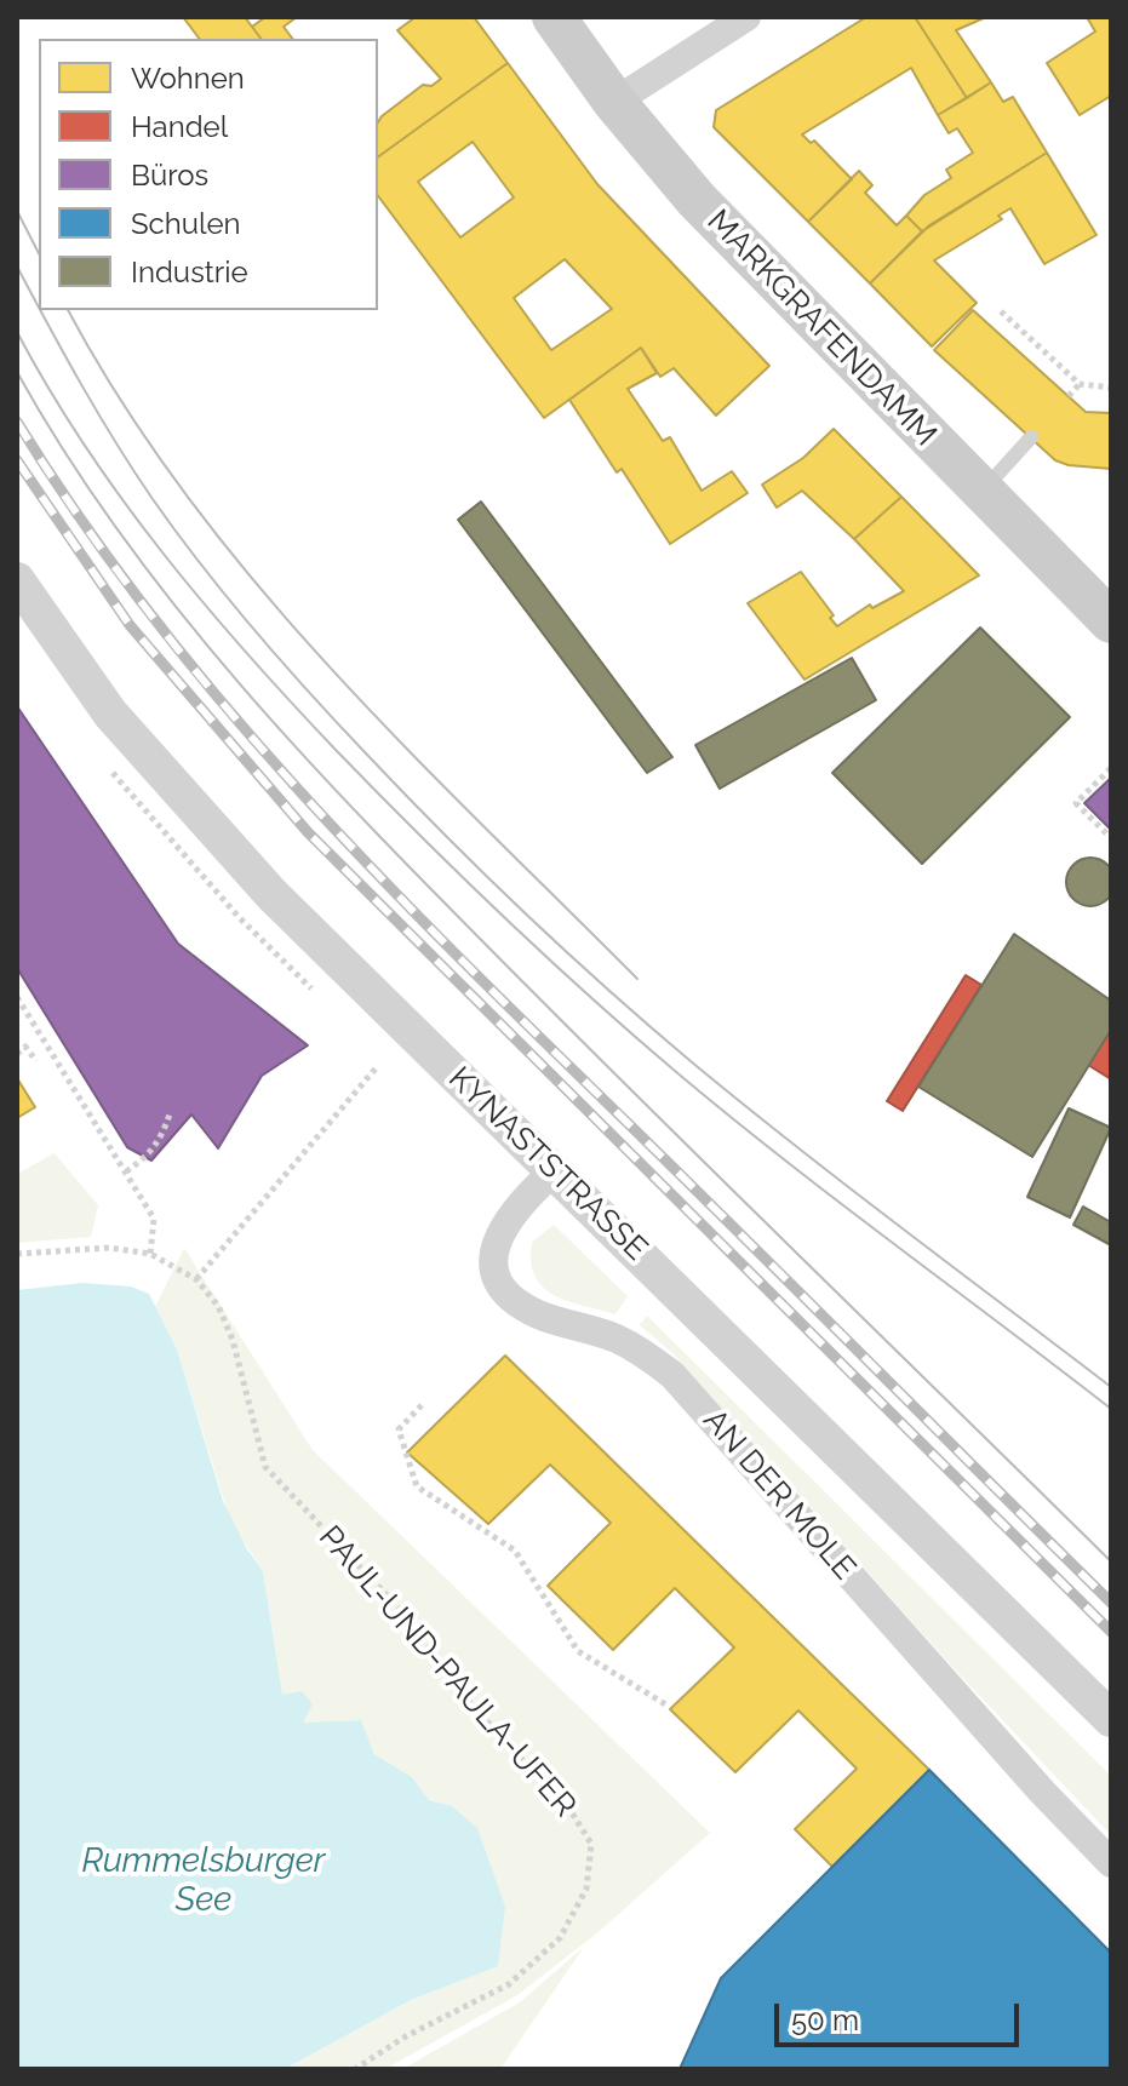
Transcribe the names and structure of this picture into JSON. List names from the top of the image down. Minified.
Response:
{"streets":{"main road":["MARKGRAFENDAMM"],"street":["KYNASTSTRASSE","AN DER MOLE"],"path":["PAUL-UND-PAULA-UFER"]},"crossings":[["KYNASTSTRASSE","AN DER MOLE"]],"water":["Rummelsburger See"],"legend":["Wohnen","Handel","Büros","Schulen","Industrie"],"scale_bar":"50 m"}
